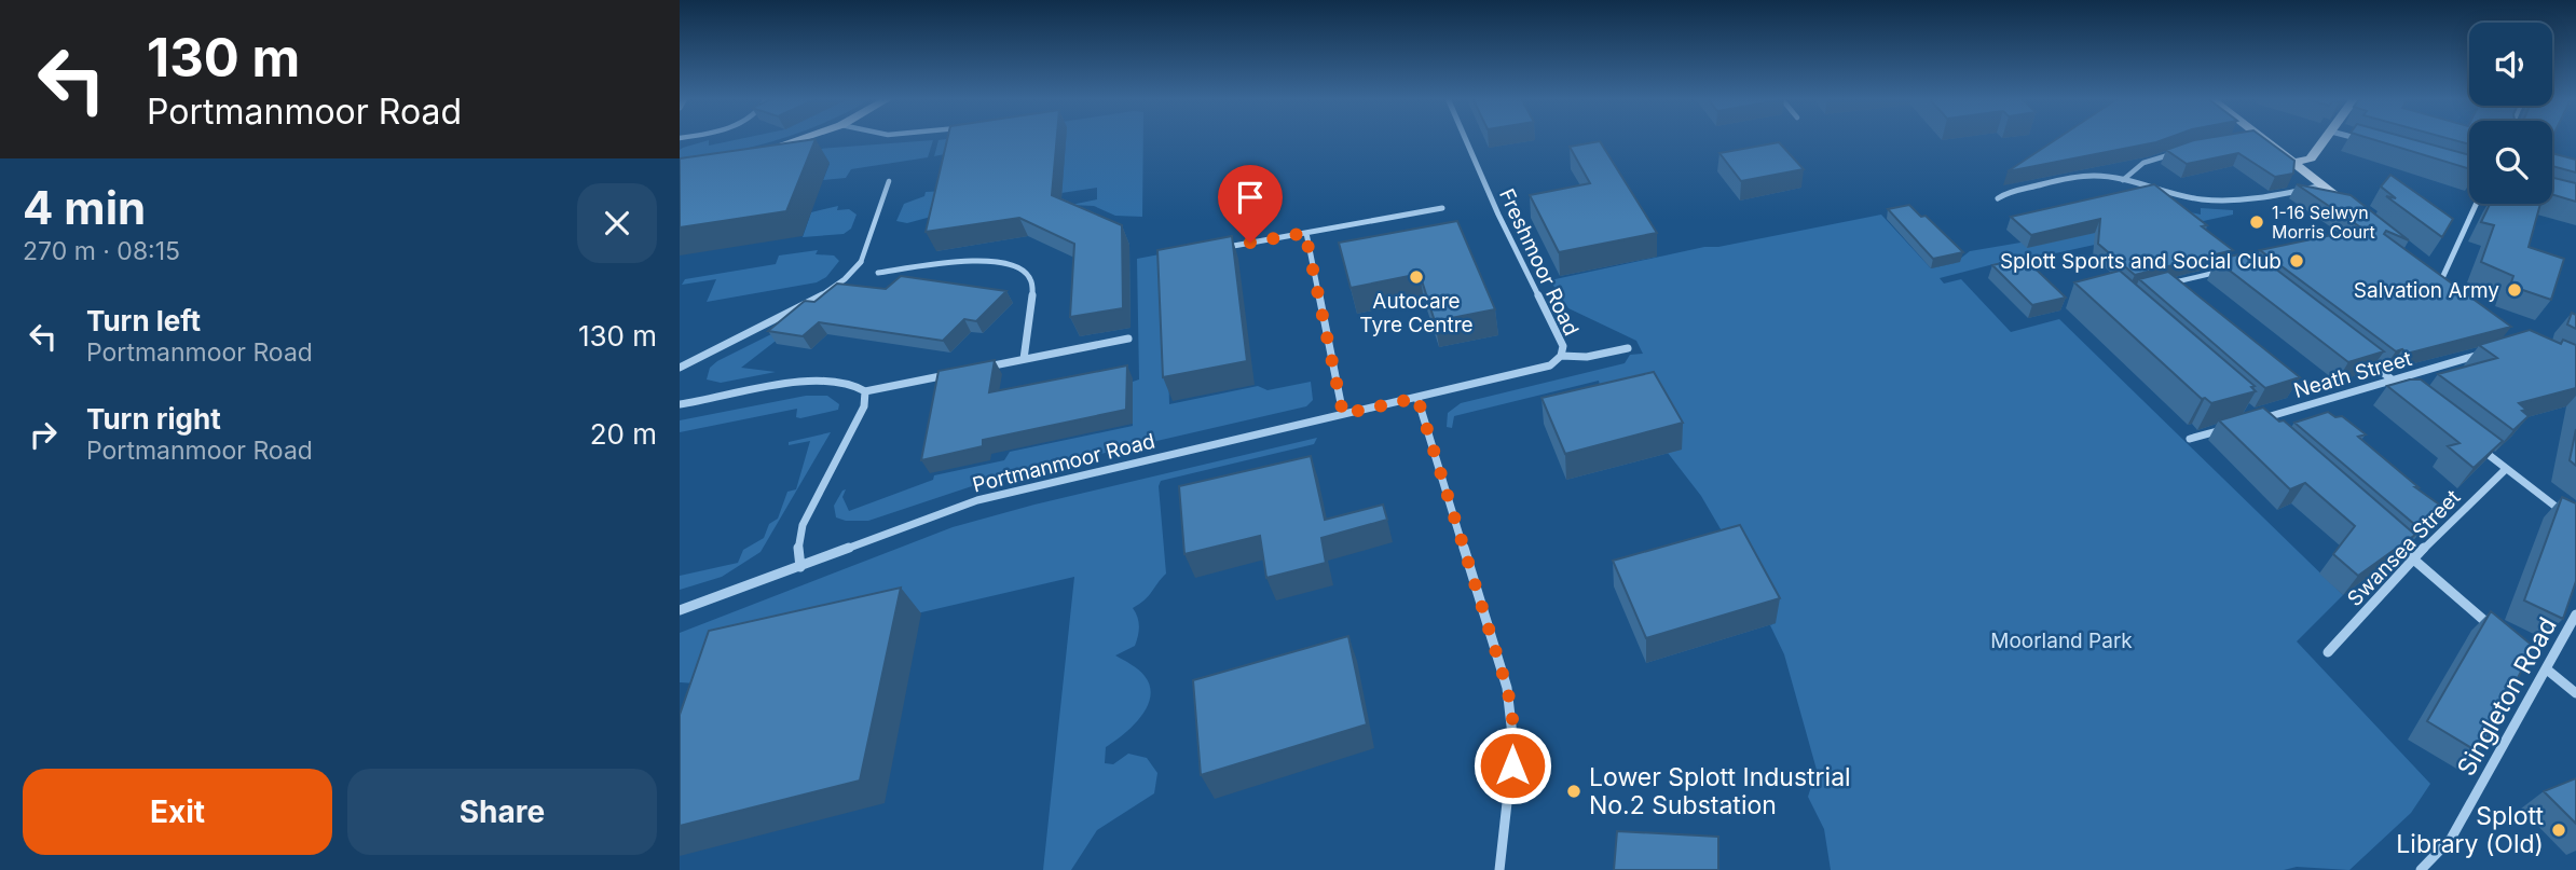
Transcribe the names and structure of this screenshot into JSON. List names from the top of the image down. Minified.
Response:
{"streets":{"street":["Freshmoor Road","Neath Street","Portmanmoor Road","Swansea Street","Singleton Road"]},"crossings":[["Freshmoor Road","Portmanmoor Road"]],"parks":["Moorland Park"],"places":["1-16 Selwyn Morris Court","Splott Sports and Social Club","Autocare Tyre Centre","Salvation Army","Lower Splott Industrial No.2 Substation","Splott Library (Old)"],"page":{"turn":["130 m","Portmanmoor Road"],"heading":["4 min","270 m · 08:15"],"list":[{"name":"Turn left","note":"Portmanmoor Road","value":"130 m"},{"name":"Turn right","note":"Portmanmoor Road","value":"20 m"}],"buttons":["Exit","Share"]}}
